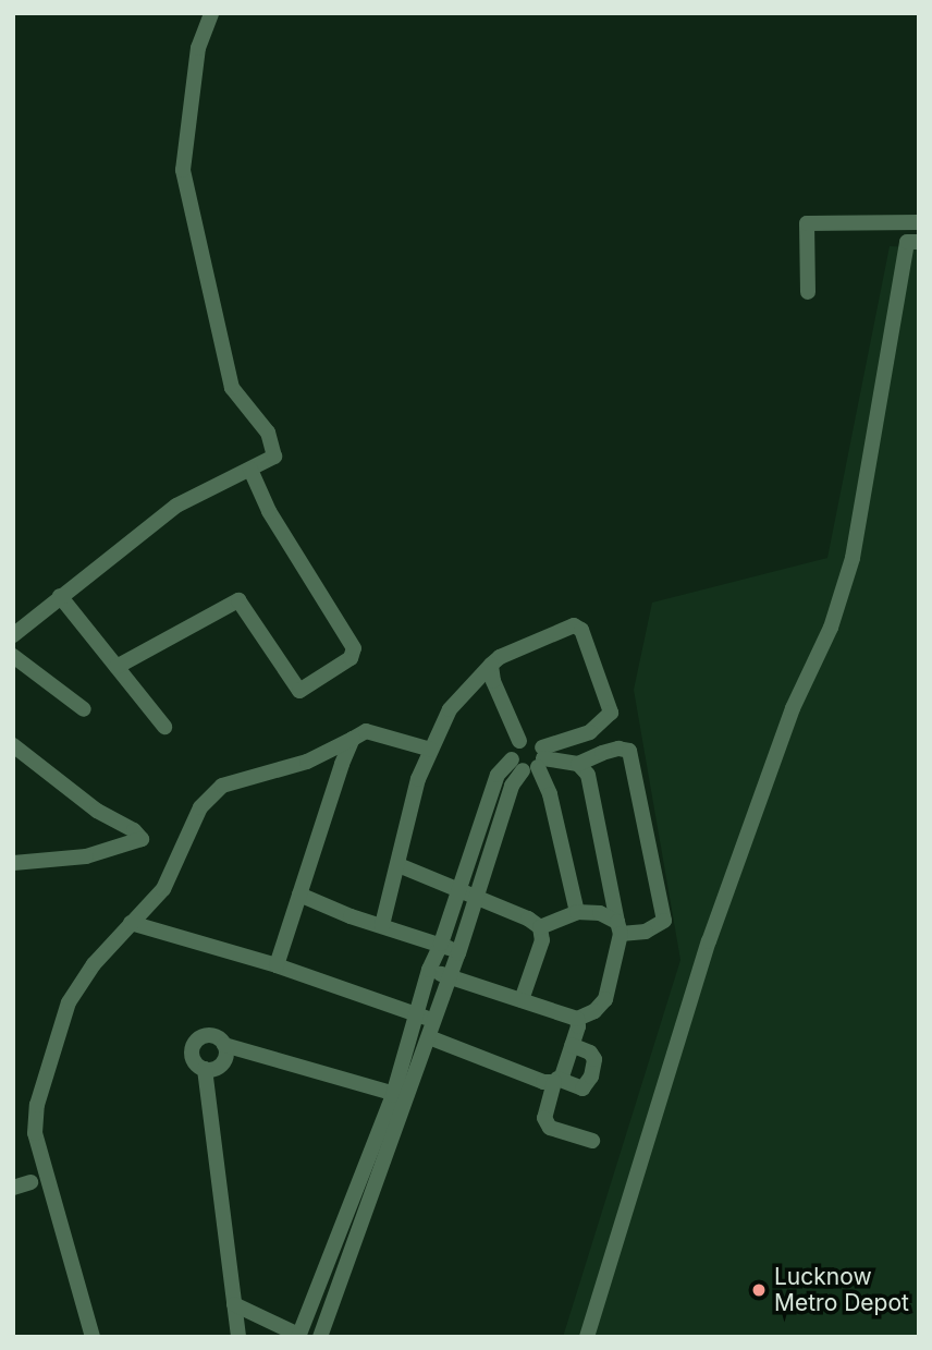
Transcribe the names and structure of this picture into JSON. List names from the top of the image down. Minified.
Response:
{"places":["Lucknow Metro Depot"]}
